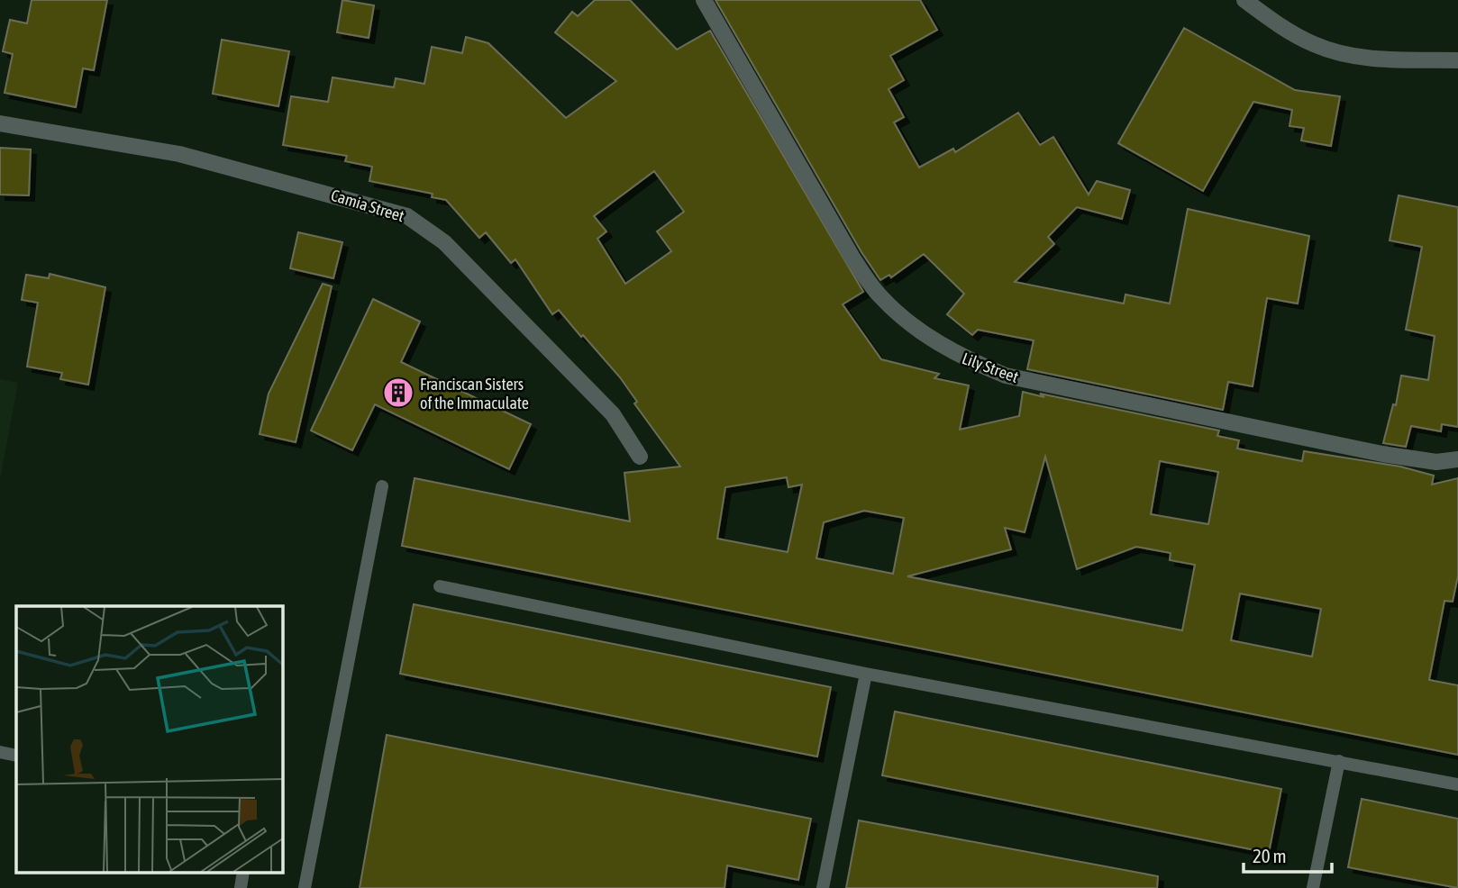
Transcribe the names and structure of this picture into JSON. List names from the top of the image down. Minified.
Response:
{"streets":{"street":["Camia Street","Lily Street"]},"places":{"building":["Franciscan Sisters of the Immaculate"]},"scale_bar":"20 m"}
